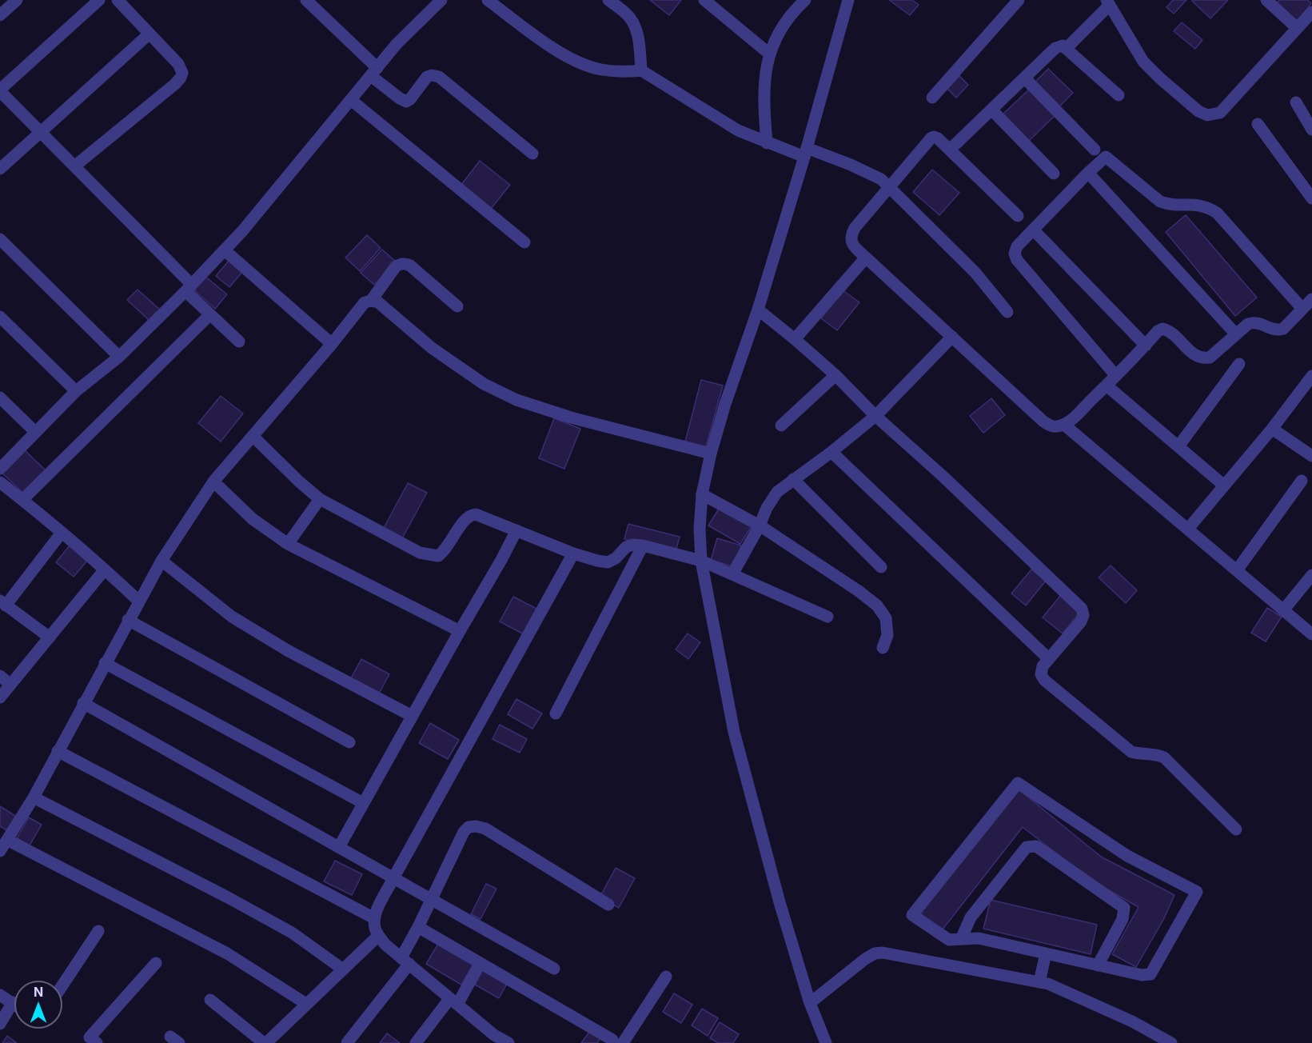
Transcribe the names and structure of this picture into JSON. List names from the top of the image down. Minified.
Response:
{"north":"top"}
